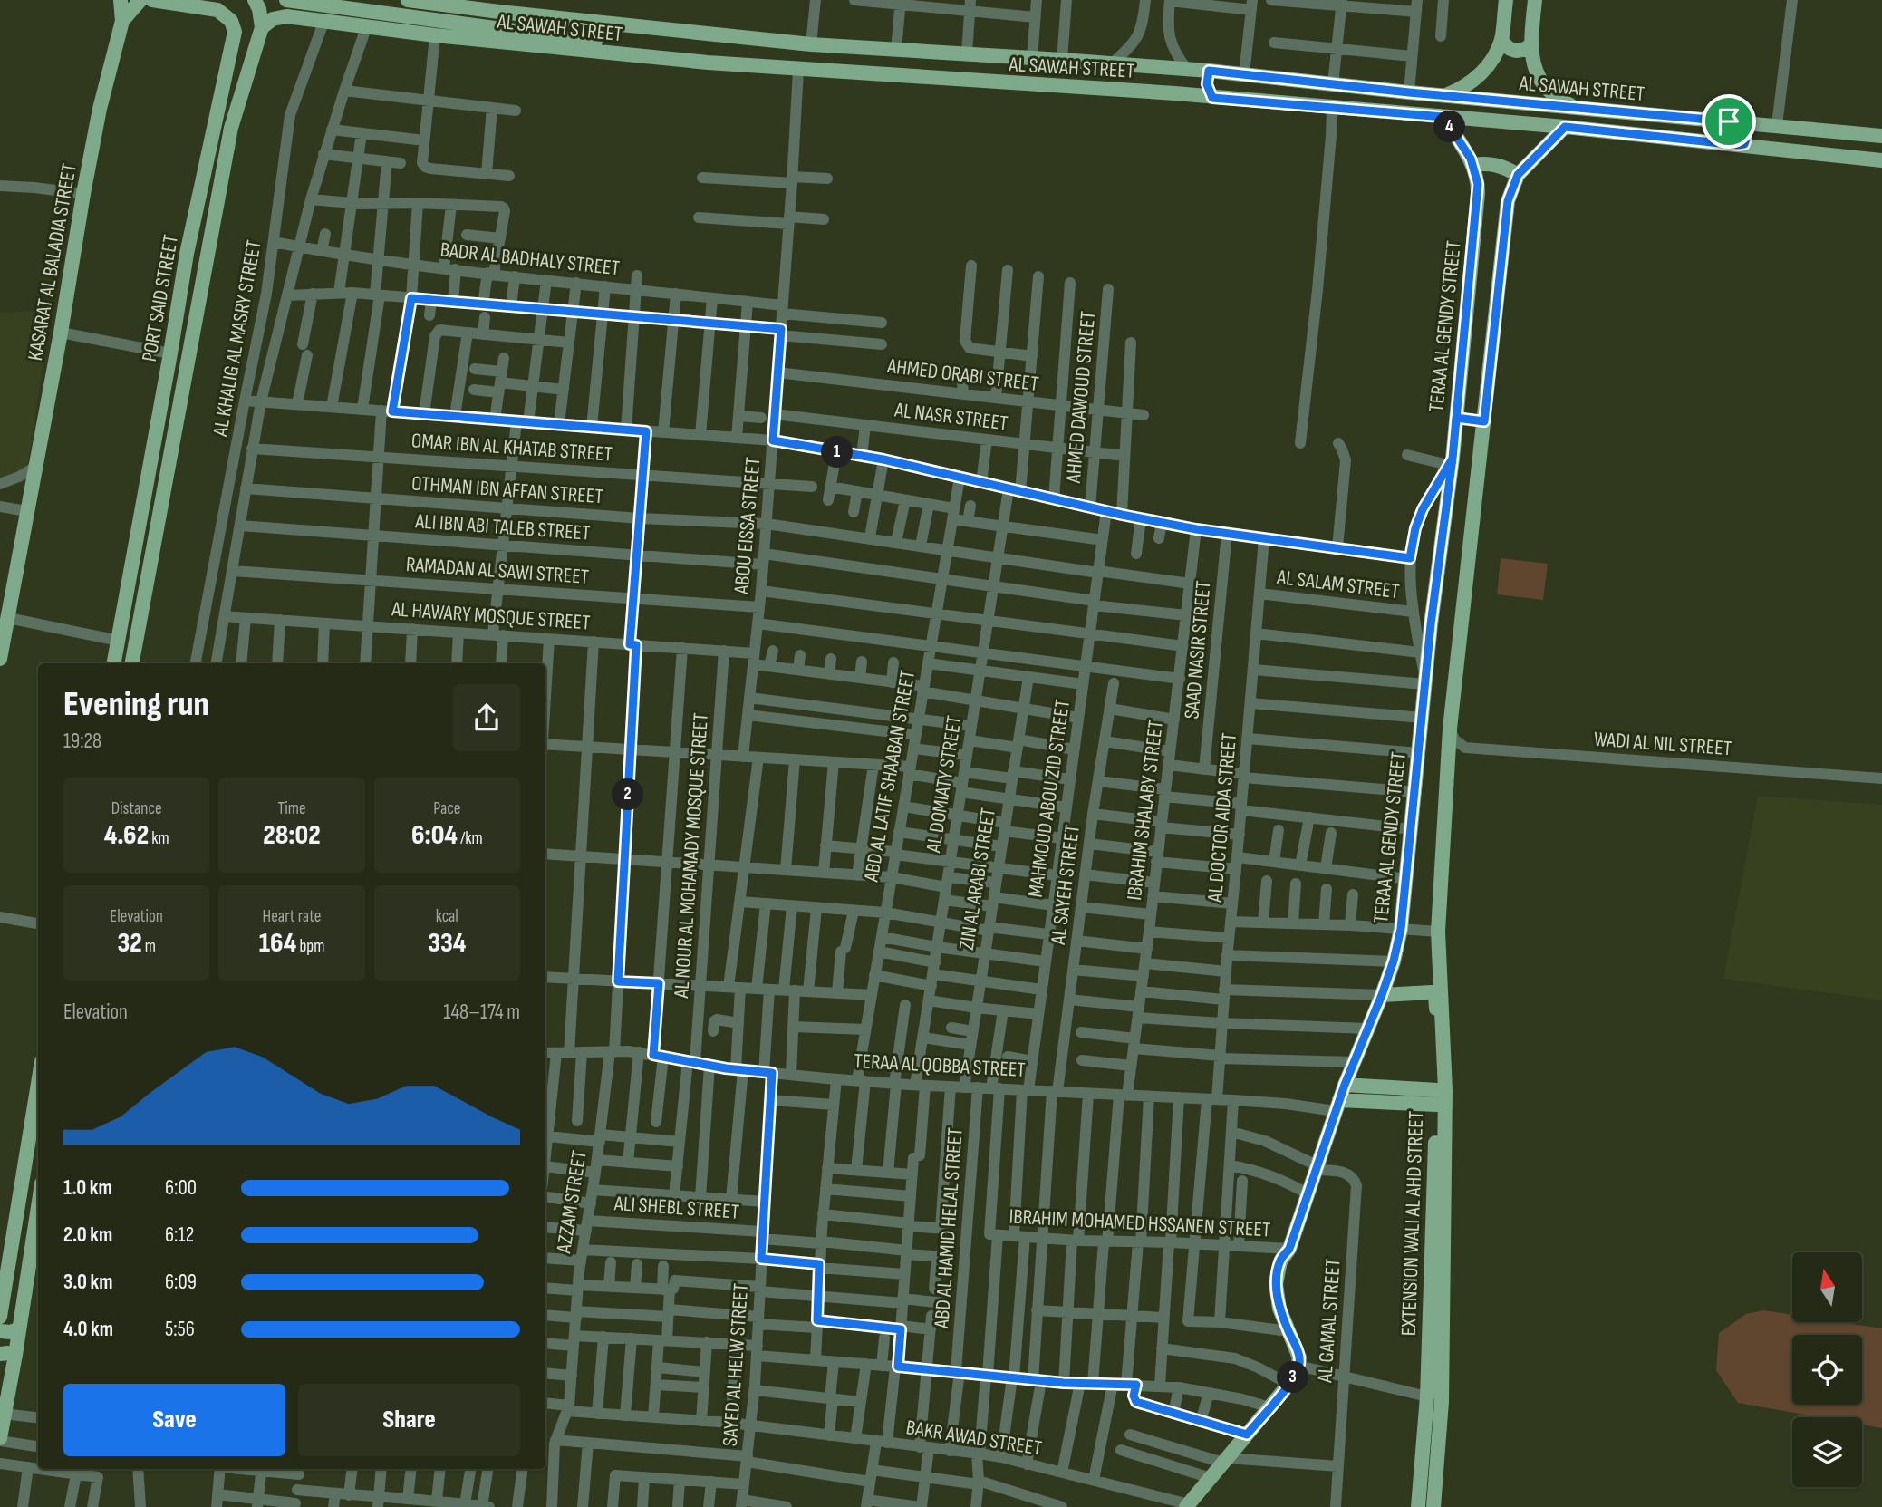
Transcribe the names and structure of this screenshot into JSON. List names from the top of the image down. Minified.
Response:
{"streets":{"main road":["AL SAWAH STREET","KASARAT AL BALADIA STREET","PORT SAID STREET","TERAA AL GENDY STREET","TERAA AL QOBBA STREET","EXTENSION WALI AL AHD STREET"],"street":["BADR AL BADHALY STREET","AL KHALIG AL MASRY STREET","AHMED ORABI STREET","AHMED DAWOUD STREET","AL NASR STREET","OMAR IBN AL KHATAB STREET","OTHMAN IBN AFFAN STREET","ABOU EISSA STREET","ALI IBN ABI TALEB STREET","RAMADAN AL SAWI STREET","AL SALAM STREET","AL HAWARY MOSQUE STREET","SAAD NASIR STREET","WADI AL NIL STREET","ABD AL LATIF SHAABAN STREET","AL DOMIATY STREET","MAHMOUD ABOU ZID STREET","IBRAHIM SHALABY STREET","AL DOCTOR AIDA STREET","AL NOUR AL MOHAMADY MOSQUE STREET","ZIN AL ARABI STREET","AL SAYEH STREET","AZZAM STREET","ALI SHEBL STREET","IBRAHIM MOHAMED HSSANEN STREET","ABD AL HAMID HELAL STREET","AL GAMAL STREET","SAYED AL HELW STREET","BAKR AWAD STREET"]},"crossings":[["AL SAWAH STREET","PORT SAID STREET"],["AL SAWAH STREET","TERAA AL GENDY STREET"],["AL SAWAH STREET","AL KHALIG AL MASRY STREET"],["AL SAWAH STREET","ABOU EISSA STREET"],["BADR AL BADHALY STREET","AL KHALIG AL MASRY STREET"],["BADR AL BADHALY STREET","ABOU EISSA STREET"],["TERAA AL GENDY STREET","TERAA AL QOBBA STREET"],["TERAA AL GENDY STREET","IBRAHIM MOHAMED HSSANEN STREET"],["TERAA AL GENDY STREET","AL GAMAL STREET"],["AL KHALIG AL MASRY STREET","OMAR IBN AL KHATAB STREET"],["AL KHALIG AL MASRY STREET","OTHMAN IBN AFFAN STREET"],["AL KHALIG AL MASRY STREET","ALI IBN ABI TALEB STREET"],["AL KHALIG AL MASRY STREET","RAMADAN AL SAWI STREET"],["AL KHALIG AL MASRY STREET","AL HAWARY MOSQUE STREET"],["AHMED ORABI STREET","AHMED DAWOUD STREET"],["AHMED ORABI STREET","ABOU EISSA STREET"],["AHMED ORABI STREET","AL DOMIATY STREET"],["AHMED DAWOUD STREET","AL NASR STREET"],["AL NASR STREET","ABOU EISSA STREET"],["AL NASR STREET","AL DOMIATY STREET"],["OMAR IBN AL KHATAB STREET","ABOU EISSA STREET"],["OMAR IBN AL KHATAB STREET","AZZAM STREET"],["OTHMAN IBN AFFAN STREET","ABOU EISSA STREET"],["OTHMAN IBN AFFAN STREET","ABD AL LATIF SHAABAN STREET"],["OTHMAN IBN AFFAN STREET","AL DOMIATY STREET"],["OTHMAN IBN AFFAN STREET","MAHMOUD ABOU ZID STREET"],["OTHMAN IBN AFFAN STREET","IBRAHIM SHALABY STREET"],["OTHMAN IBN AFFAN STREET","AZZAM STREET"],["ABOU EISSA STREET","ALI IBN ABI TALEB STREET"],["ABOU EISSA STREET","RAMADAN AL SAWI STREET"],["ABOU EISSA STREET","AL HAWARY MOSQUE STREET"],["ALI IBN ABI TALEB STREET","ABD AL LATIF SHAABAN STREET"],["ALI IBN ABI TALEB STREET","AL DOMIATY STREET"],["ALI IBN ABI TALEB STREET","MAHMOUD ABOU ZID STREET"],["ALI IBN ABI TALEB STREET","IBRAHIM SHALABY STREET"],["ALI IBN ABI TALEB STREET","AZZAM STREET"],["RAMADAN AL SAWI STREET","AZZAM STREET"],["AL SALAM STREET","AL DOCTOR AIDA STREET"],["AL HAWARY MOSQUE STREET","ABD AL LATIF SHAABAN STREET"],["AL HAWARY MOSQUE STREET","AL DOMIATY STREET"],["AL HAWARY MOSQUE STREET","MAHMOUD ABOU ZID STREET"],["AL HAWARY MOSQUE STREET","AL NOUR AL MOHAMADY MOSQUE STREET"],["AL HAWARY MOSQUE STREET","ZIN AL ARABI STREET"],["AL HAWARY MOSQUE STREET","AZZAM STREET"],["ABD AL LATIF SHAABAN STREET","TERAA AL QOBBA STREET"],["AL DOMIATY STREET","TERAA AL QOBBA STREET"],["AL DOMIATY STREET","ALI SHEBL STREET"],["AL DOMIATY STREET","BAKR AWAD STREET"],["MAHMOUD ABOU ZID STREET","TERAA AL QOBBA STREET"],["MAHMOUD ABOU ZID STREET","IBRAHIM MOHAMED HSSANEN STREET"],["MAHMOUD ABOU ZID STREET","BAKR AWAD STREET"],["IBRAHIM SHALABY STREET","TERAA AL QOBBA STREET"],["IBRAHIM SHALABY STREET","IBRAHIM MOHAMED HSSANEN STREET"],["AL DOCTOR AIDA STREET","TERAA AL QOBBA STREET"],["AL DOCTOR AIDA STREET","IBRAHIM MOHAMED HSSANEN STREET"],["AL NOUR AL MOHAMADY MOSQUE STREET","TERAA AL QOBBA STREET"],["ZIN AL ARABI STREET","TERAA AL QOBBA STREET"],["AL SAYEH STREET","TERAA AL QOBBA STREET"],["AL SAYEH STREET","IBRAHIM MOHAMED HSSANEN STREET"],["AL SAYEH STREET","BAKR AWAD STREET"],["TERAA AL QOBBA STREET","AZZAM STREET"],["TERAA AL QOBBA STREET","EXTENSION WALI AL AHD STREET"],["TERAA AL QOBBA STREET","ABD AL HAMID HELAL STREET"],["TERAA AL QOBBA STREET","SAYED AL HELW STREET"],["AZZAM STREET","ALI SHEBL STREET"],["AZZAM STREET","BAKR AWAD STREET"],["ALI SHEBL STREET","SAYED AL HELW STREET"],["ABD AL HAMID HELAL STREET","BAKR AWAD STREET"],["SAYED AL HELW STREET","BAKR AWAD STREET"]],"north":"top","page":{"pins":["4","1","2","3"],"heading":["Evening run","19:28"],"stats":[["Distance","4.62 km"],["Time","28:02"],["Pace","6:04 /km"],["Elevation","32 m"],["Heart rate","164 bpm"],["kcal","334"]],"chart":["Elevation","148–174 m"],"list":[{"name":"1.0 km","note":"6:00"},{"name":"2.0 km","note":"6:12"},{"name":"3.0 km","note":"6:09"},{"name":"4.0 km","note":"5:56"}],"buttons":["Save","Share"]}}
